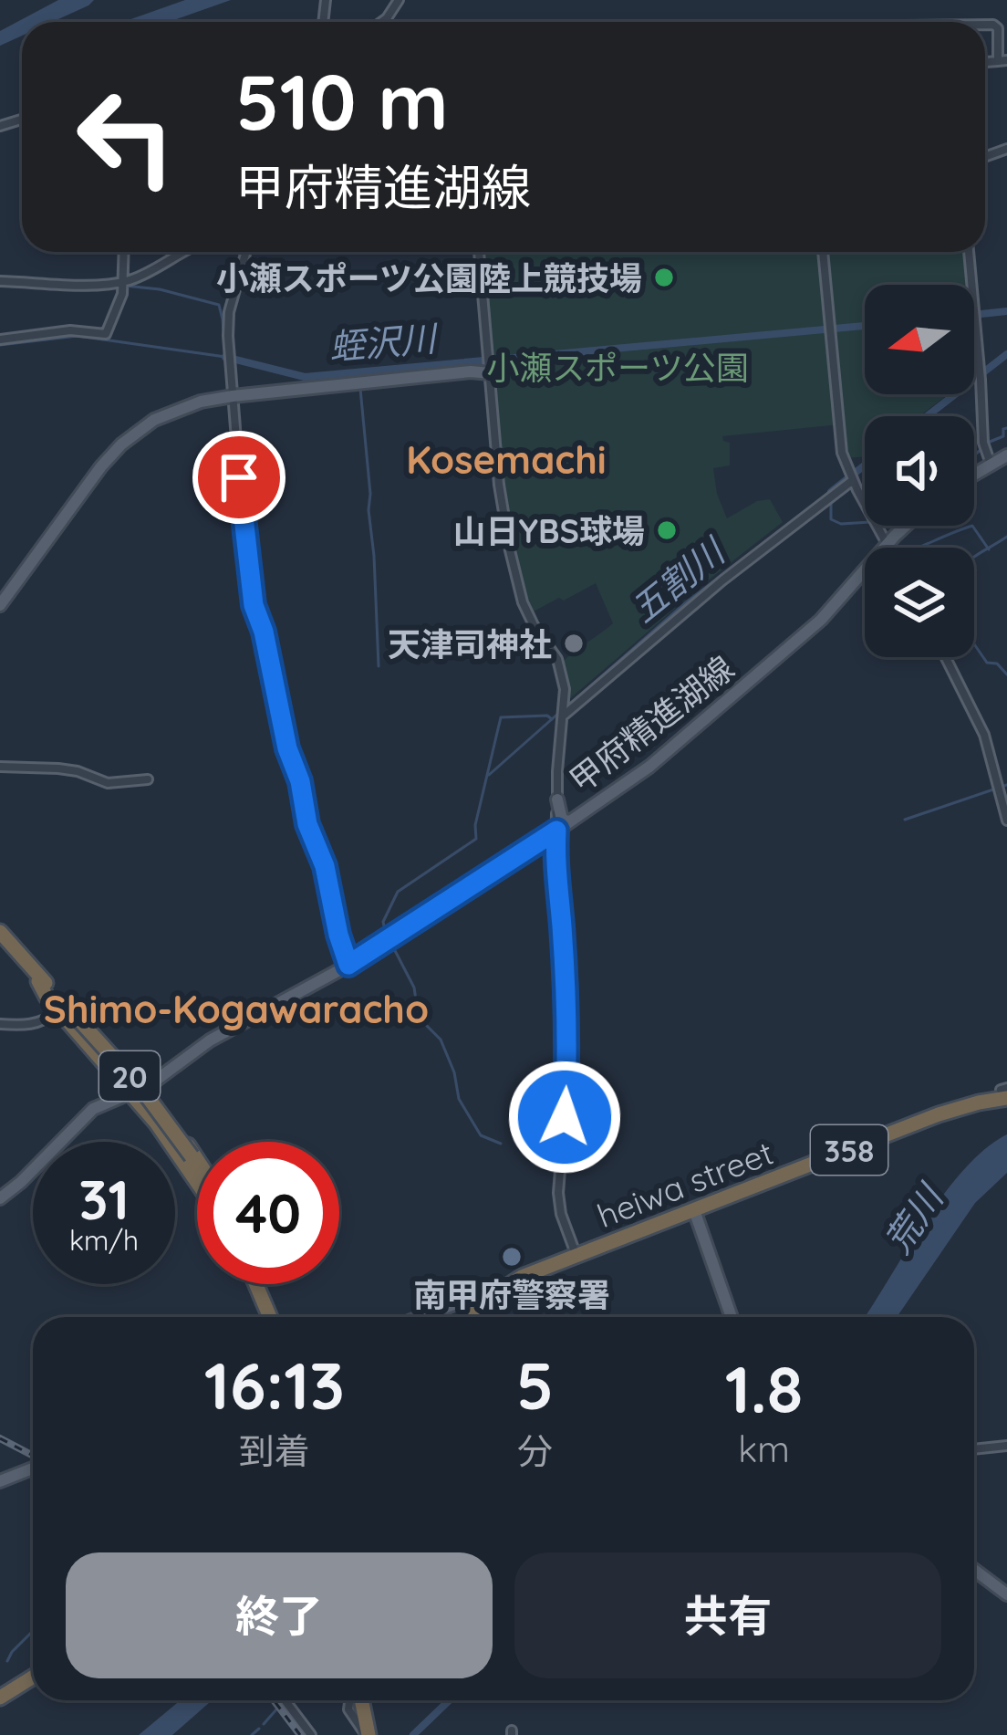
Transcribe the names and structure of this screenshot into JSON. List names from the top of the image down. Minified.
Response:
{"streets":{"highway":["20","358","heiwa street"],"main road":["甲府精進湖線"]},"districts":["Kosemachi","Shimo-Kogawaracho"],"water":["蛭沢川","五割川","荒川"],"parks":["小瀬スポーツ公園"],"places":["小瀬スポーツ公園陸上競技場","山日YBS球場","天津司神社","南甲府警察署"],"north":"left","page":{"turn":["510 m","甲府精進湖線"],"speed":"31 km/h","limit":"40","eta":["16:13","到着","5","分","1.8","km"],"buttons":["終了","共有"]}}
